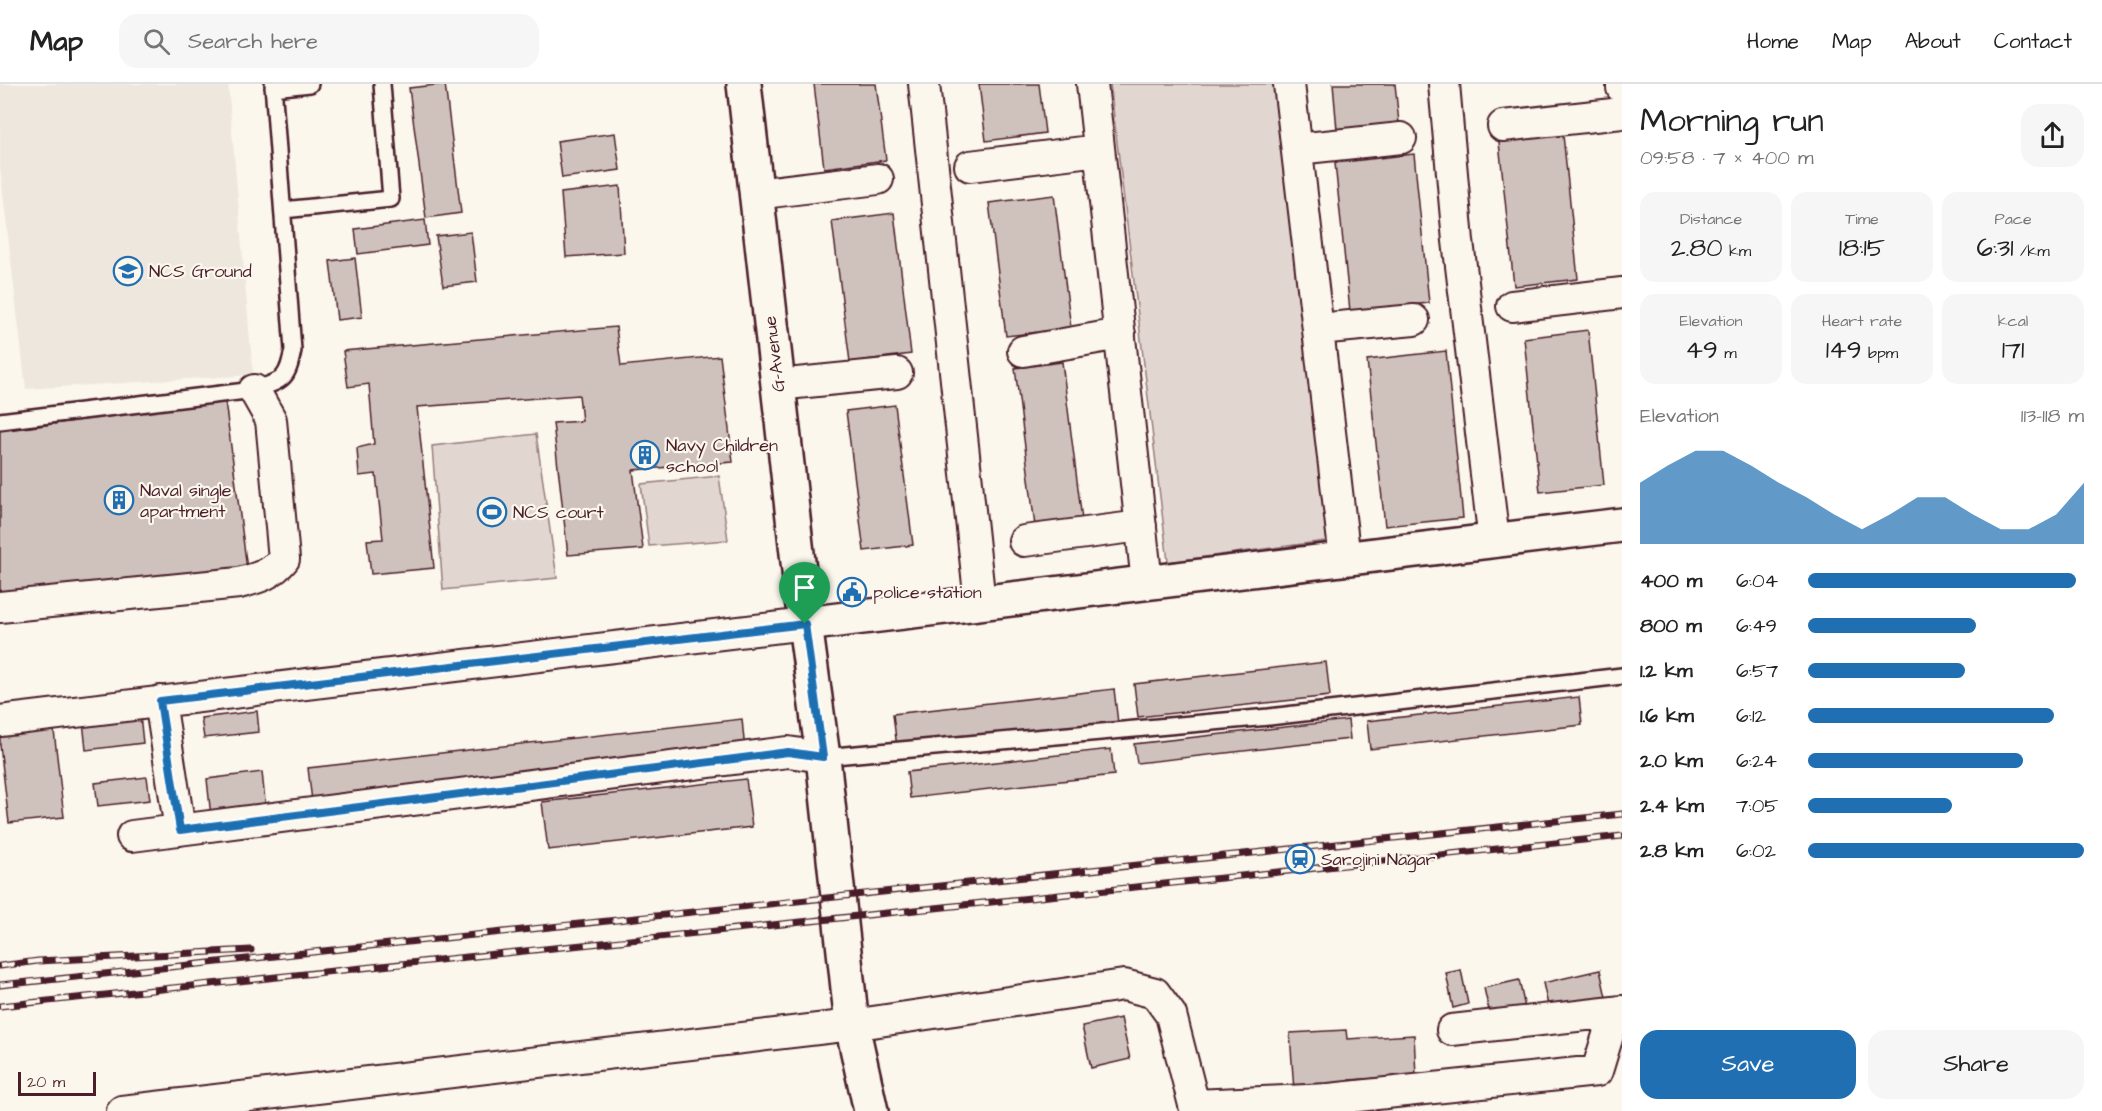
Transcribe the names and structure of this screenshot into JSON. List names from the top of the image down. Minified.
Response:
{"streets":{"street":["G-Avenue"]},"places":{"school or university":["NCS Ground"],"building":["Navy Children school","Naval single apartment"],"sports":["NCS court"],"public building":["police station"],"station":["Sarojini Nagar"]},"scale_bar":"20 m","page":{"header":"Map","search":"Search here","nav":["Home","Map","About","Contact"],"heading":["Morning run","09:58 · 7 × 400 m"],"stats":[["Distance","2.80 km"],["Time","18:15"],["Pace","6:31 /km"],["Elevation","49 m"],["Heart rate","149 bpm"],["kcal","171"]],"chart":["Elevation","113–118 m"],"list":[{"name":"400 m","note":"6:04"},{"name":"800 m","note":"6:49"},{"name":"1.2 km","note":"6:57"},{"name":"1.6 km","note":"6:12"},{"name":"2.0 km","note":"6:24"},{"name":"2.4 km","note":"7:05"},{"name":"2.8 km","note":"6:02"}],"buttons":["Save","Share"],"scale":"20 m"}}
